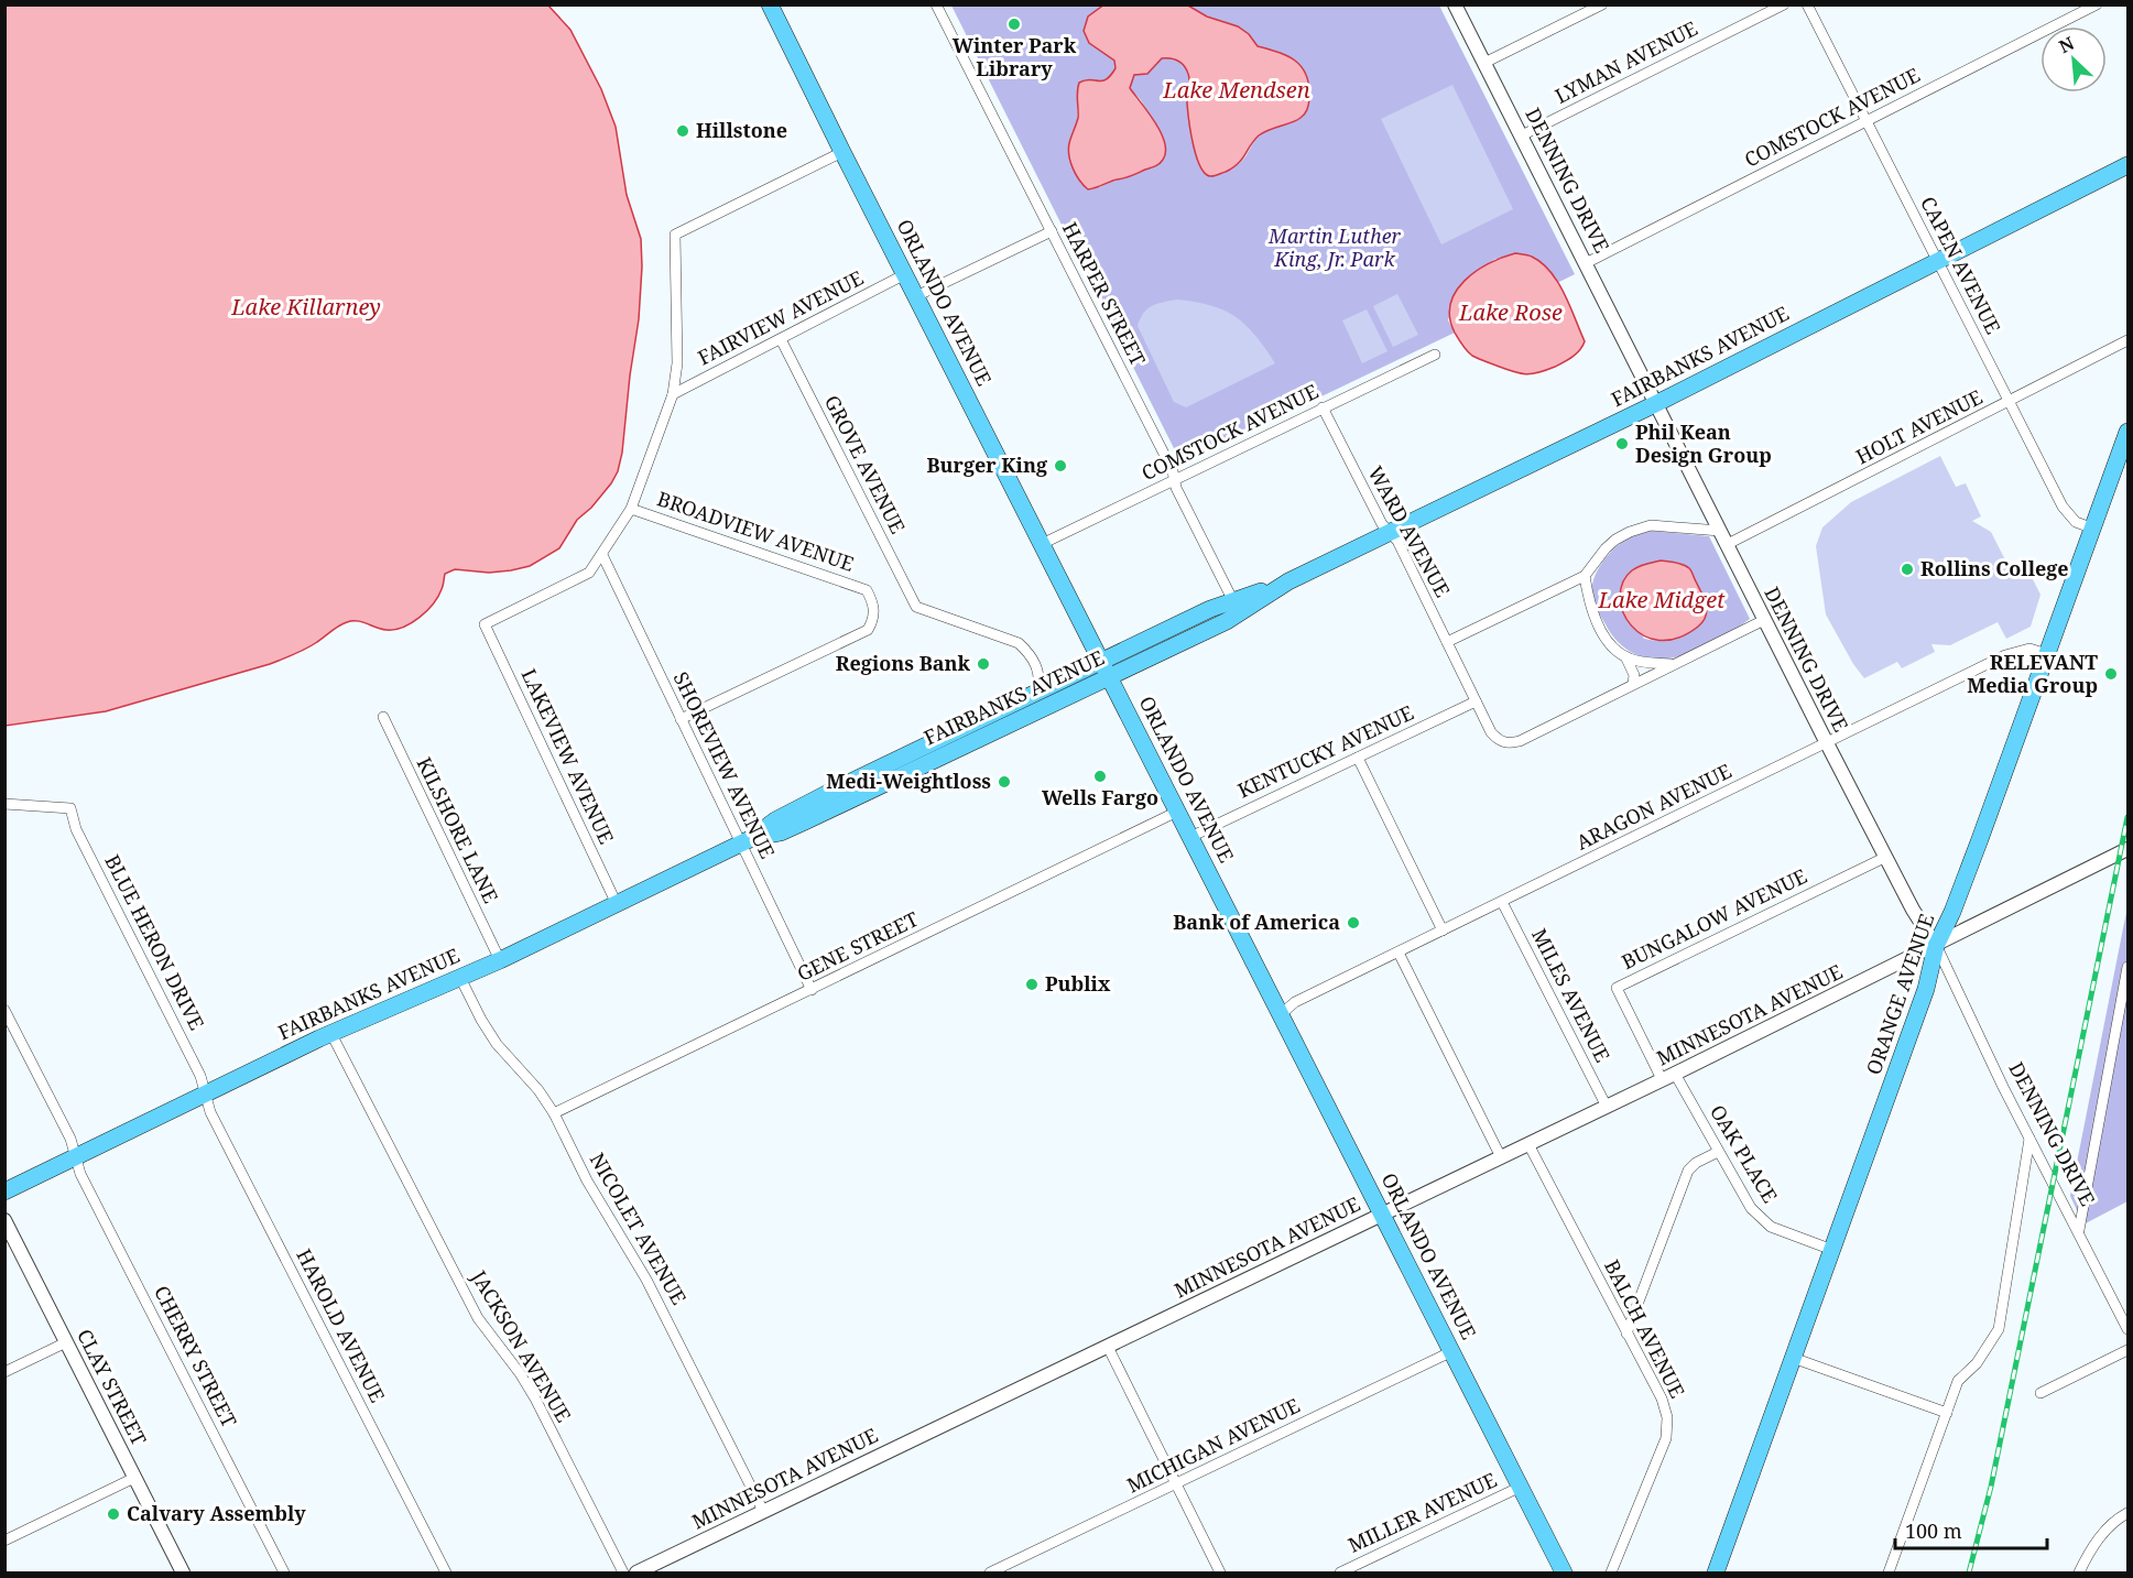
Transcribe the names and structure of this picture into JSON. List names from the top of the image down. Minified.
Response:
{"streets":{"main road":["ORLANDO AVENUE","FAIRBANKS AVENUE","ORANGE AVENUE"],"street":["LYMAN AVENUE","COMSTOCK AVENUE","DENNING DRIVE","CAPEN AVENUE","HARPER STREET","FAIRVIEW AVENUE","HOLT AVENUE","GROVE AVENUE","BROADVIEW AVENUE","WARD AVENUE","KENTUCKY AVENUE","LAKEVIEW AVENUE","SHOREVIEW AVENUE","ARAGON AVENUE","KILSHORE LANE","BUNGALOW AVENUE","BLUE HERON DRIVE","GENE STREET","MILES AVENUE","MINNESOTA AVENUE","OAK PLACE","NICOLET AVENUE","HAROLD AVENUE","BALCH AVENUE","JACKSON AVENUE","CHERRY STREET","CLAY STREET","MICHIGAN AVENUE","MILLER AVENUE"]},"crossings":[["LYMAN AVENUE","DENNING DRIVE"],["COMSTOCK AVENUE","DENNING DRIVE"],["COMSTOCK AVENUE","CAPEN AVENUE"],["COMSTOCK AVENUE","HARPER STREET"],["COMSTOCK AVENUE","ORLANDO AVENUE"],["COMSTOCK AVENUE","WARD AVENUE"],["DENNING DRIVE","FAIRBANKS AVENUE"],["DENNING DRIVE","HOLT AVENUE"],["DENNING DRIVE","ARAGON AVENUE"],["DENNING DRIVE","BUNGALOW AVENUE"],["DENNING DRIVE","ORANGE AVENUE"],["DENNING DRIVE","MINNESOTA AVENUE"],["CAPEN AVENUE","FAIRBANKS AVENUE"],["CAPEN AVENUE","HOLT AVENUE"],["CAPEN AVENUE","ORANGE AVENUE"],["HARPER STREET","FAIRBANKS AVENUE"],["ORLANDO AVENUE","FAIRVIEW AVENUE"],["ORLANDO AVENUE","FAIRBANKS AVENUE"],["ORLANDO AVENUE","KENTUCKY AVENUE"],["ORLANDO AVENUE","ARAGON AVENUE"],["ORLANDO AVENUE","GENE STREET"],["ORLANDO AVENUE","MINNESOTA AVENUE"],["ORLANDO AVENUE","MICHIGAN AVENUE"],["ORLANDO AVENUE","MILLER AVENUE"],["FAIRVIEW AVENUE","GROVE AVENUE"],["FAIRBANKS AVENUE","GROVE AVENUE"],["FAIRBANKS AVENUE","WARD AVENUE"],["FAIRBANKS AVENUE","LAKEVIEW AVENUE"],["FAIRBANKS AVENUE","SHOREVIEW AVENUE"],["FAIRBANKS AVENUE","KILSHORE LANE"],["FAIRBANKS AVENUE","BLUE HERON DRIVE"],["FAIRBANKS AVENUE","NICOLET AVENUE"],["FAIRBANKS AVENUE","HAROLD AVENUE"],["FAIRBANKS AVENUE","JACKSON AVENUE"],["FAIRBANKS AVENUE","CHERRY STREET"],["BROADVIEW AVENUE","SHOREVIEW AVENUE"],["WARD AVENUE","KENTUCKY AVENUE"],["LAKEVIEW AVENUE","SHOREVIEW AVENUE"],["SHOREVIEW AVENUE","GENE STREET"],["ARAGON AVENUE","ORANGE AVENUE"],["ARAGON AVENUE","MILES AVENUE"],["BUNGALOW AVENUE","MINNESOTA AVENUE"],["BUNGALOW AVENUE","OAK PLACE"],["BLUE HERON DRIVE","HAROLD AVENUE"],["GENE STREET","NICOLET AVENUE"],["ORANGE AVENUE","MINNESOTA AVENUE"],["ORANGE AVENUE","OAK PLACE"],["MILES AVENUE","MINNESOTA AVENUE"],["MINNESOTA AVENUE","OAK PLACE"],["MINNESOTA AVENUE","NICOLET AVENUE"],["MINNESOTA AVENUE","BALCH AVENUE"]],"water":["Lake Mendsen","Lake Killarney","Lake Rose","Lake Midget"],"parks":["Martin Luther King, Jr. Park"],"places":["Winter Park Library","Hillstone","Phil Kean Design Group","Burger King","Rollins College","Regions Bank","RELEVANT Media Group","Wells Fargo","Medi-Weightloss","Bank of America","Publix","Calvary Assembly"],"scale_bar":"100 m","north":"top left"}
